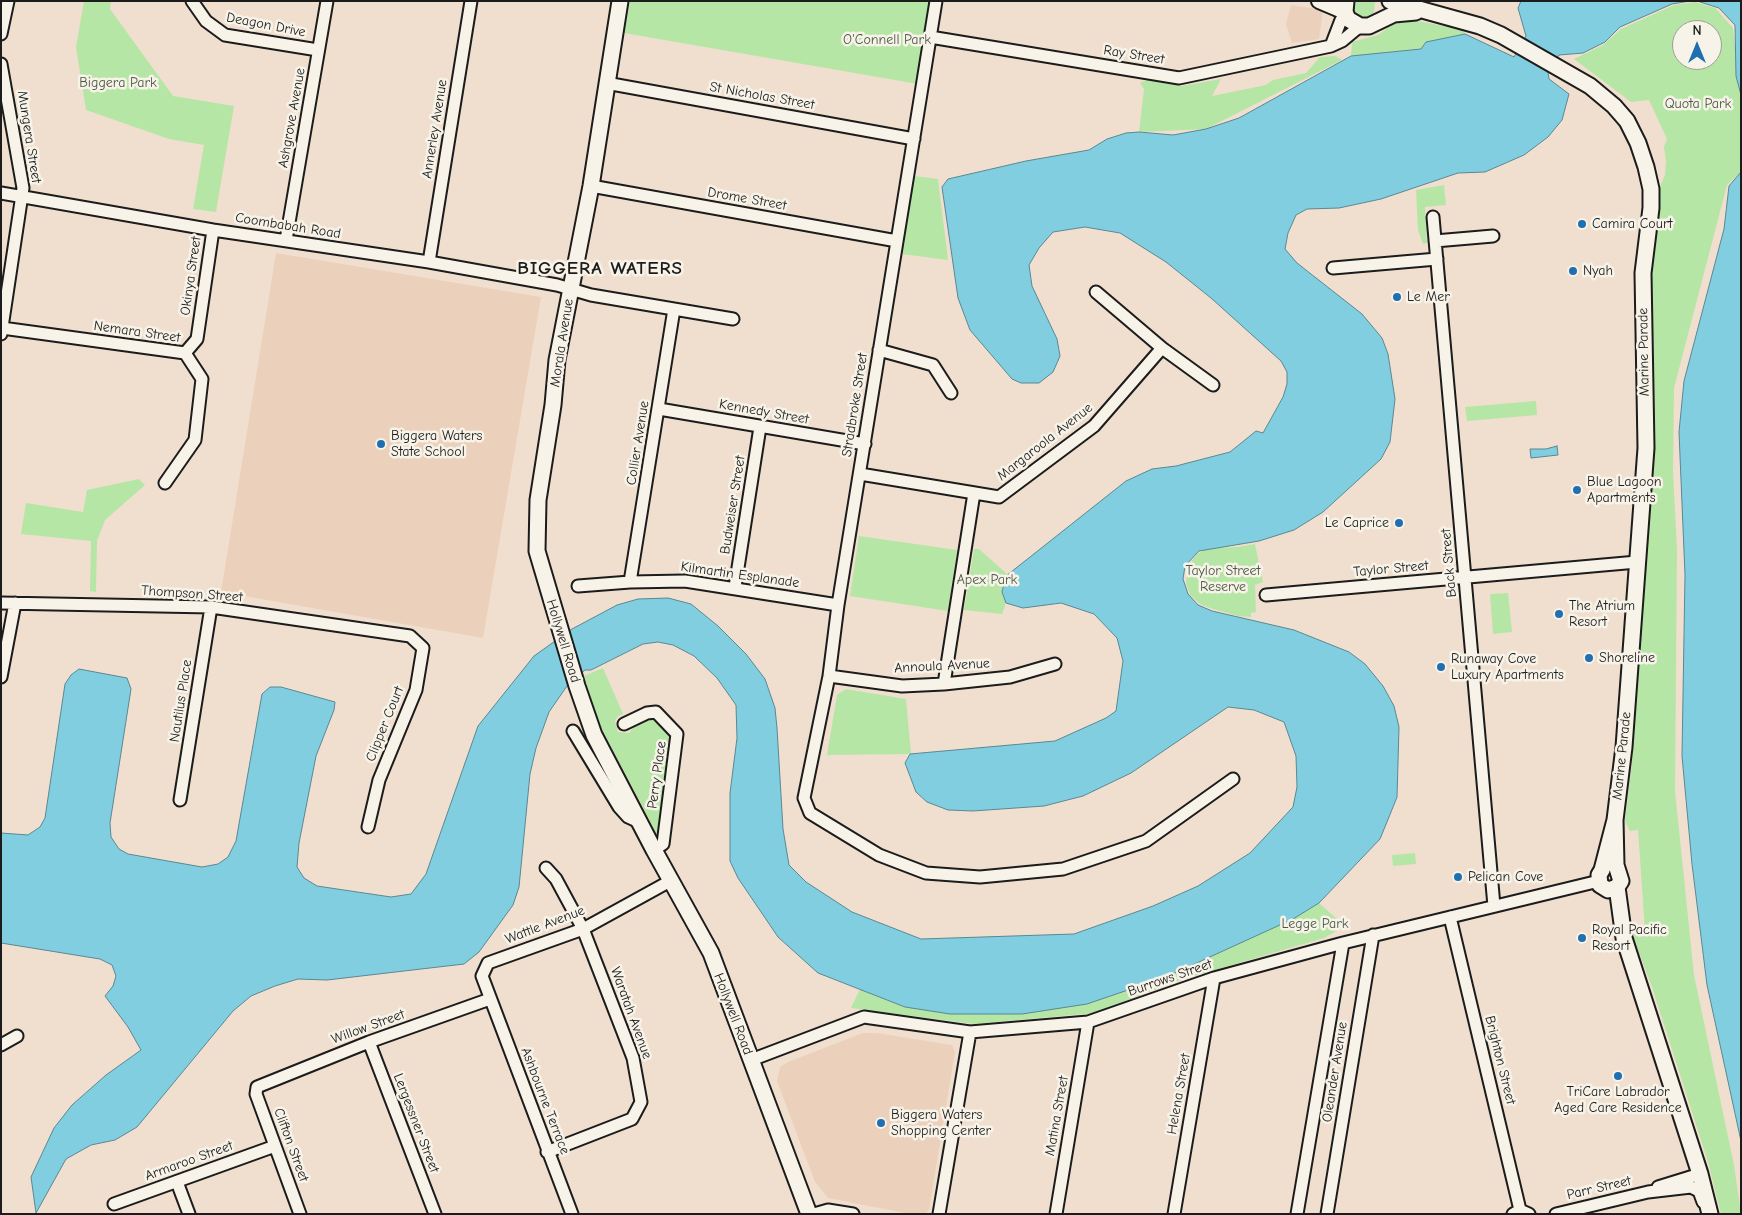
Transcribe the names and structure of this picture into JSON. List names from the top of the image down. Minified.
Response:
{"streets":{"main road":["Morala Avenue","Marine Parade","Hollywell Road"],"street":["Deagon Drive","Ray Street","St Nicholas Street","Ashgrove Avenue","Annerley Avenue","Mungera Street","Drome Street","Coombabah Road","Okinya Street","Nemara Street","Stradbroke Street","Kennedy Street","Margaroola Avenue","Collier Avenue","Budweiser Street","Back Street","Taylor Street","Kilmartin Esplanade","Thompson Street","Annoula Avenue","Nautilus Place","Clipper Court","Perry Place","Wattle Avenue","Burrows Street","Waratah Avenue","Willow Street","Brighton Street","Oleander Avenue","Helena Street","Ashbourne Terrace","Matina Street","Lergessner Street","Clifton Street","Armaroo Street","Parr Street"]},"crossings":[["Deagon Drive","Ashgrove Avenue"],["Ray Street","Marine Parade"],["Ray Street","Stradbroke Street"],["St Nicholas Street","Morala Avenue"],["St Nicholas Street","Stradbroke Street"],["Ashgrove Avenue","Coombabah Road"],["Annerley Avenue","Coombabah Road"],["Mungera Street","Coombabah Road"],["Mungera Street","Nemara Street"],["Drome Street","Morala Avenue"],["Drome Street","Stradbroke Street"],["Coombabah Road","Okinya Street"],["Coombabah Road","Morala Avenue"],["Coombabah Road","Collier Avenue"],["Okinya Street","Nemara Street"],["Morala Avenue","Hollywell Road"],["Marine Parade","Taylor Street"],["Marine Parade","Burrows Street"],["Stradbroke Street","Kennedy Street"],["Stradbroke Street","Margaroola Avenue"],["Stradbroke Street","Kilmartin Esplanade"],["Stradbroke Street","Annoula Avenue"],["Kennedy Street","Collier Avenue"],["Kennedy Street","Budweiser Street"],["Collier Avenue","Kilmartin Esplanade"],["Budweiser Street","Kilmartin Esplanade"],["Back Street","Taylor Street"],["Back Street","Burrows Street"],["Thompson Street","Nautilus Place"],["Thompson Street","Clipper Court"],["Hollywell Road","Perry Place"],["Hollywell Road","Wattle Avenue"],["Hollywell Road","Burrows Street"],["Wattle Avenue","Waratah Avenue"],["Wattle Avenue","Willow Street"],["Wattle Avenue","Ashbourne Terrace"],["Burrows Street","Brighton Street"],["Burrows Street","Oleander Avenue"],["Burrows Street","Helena Street"],["Burrows Street","Matina Street"],["Waratah Avenue","Ashbourne Terrace"],["Willow Street","Ashbourne Terrace"],["Willow Street","Lergessner Street"],["Willow Street","Clifton Street"],["Clifton Street","Armaroo Street"]],"districts":["BIGGERA WATERS"],"parks":["O'Connell Park","Biggera Park","Quota Park","Taylor Street Reserve","Apex Park","Legge Park"],"places":["Camira Court","Nyah","Le Mer","Biggera Waters State School","Blue Lagoon Apartments","Le Caprice","The Atrium Resort","Shoreline","Runaway Cove Luxury Apartments","Pelican Cove","Royal Pacific Resort","TriCare Labrador Aged Care Residence","Biggera Waters Shopping Center"],"north":"top"}
